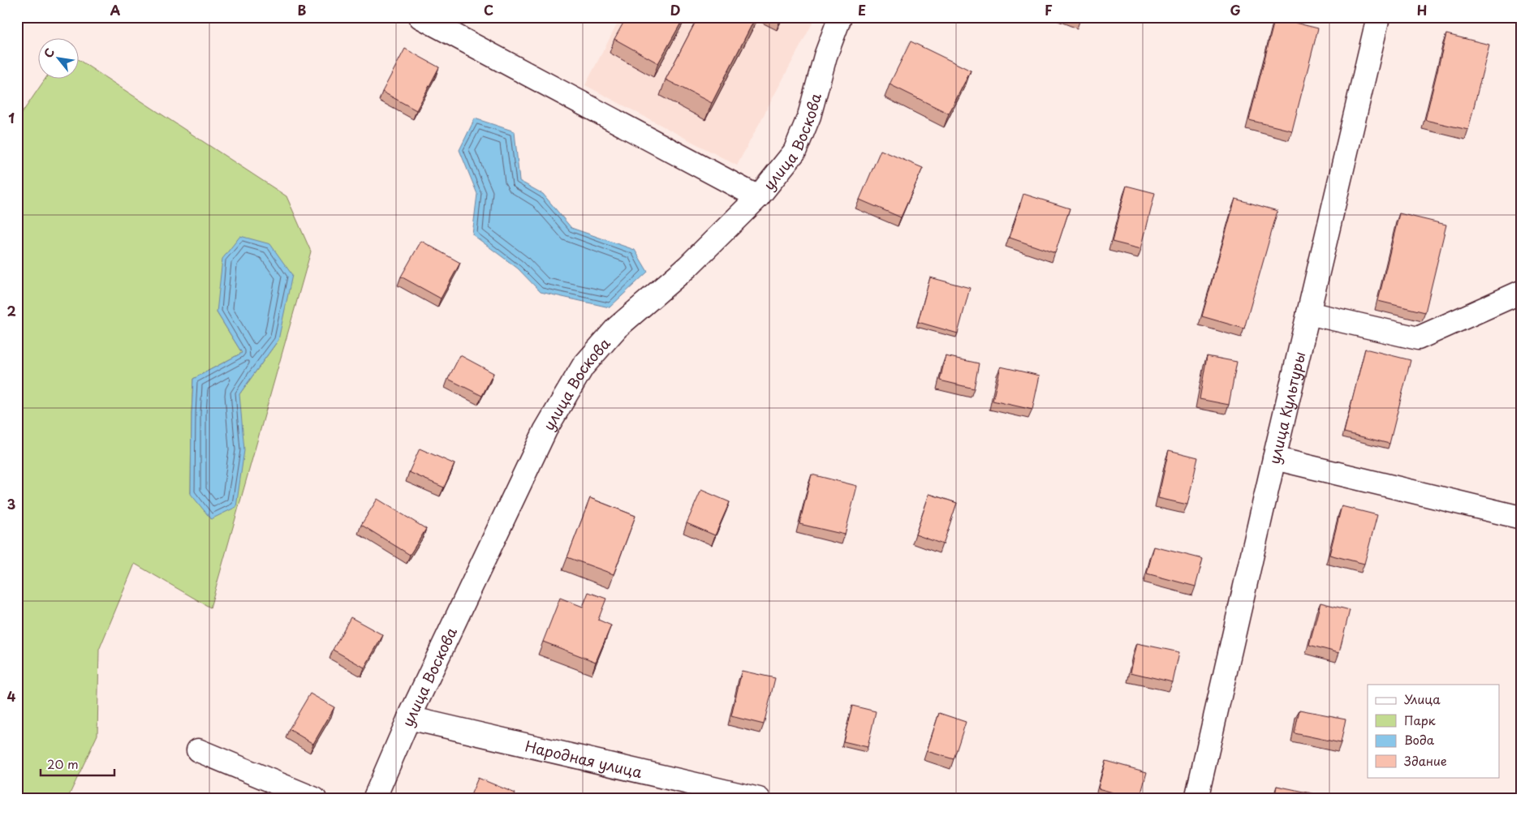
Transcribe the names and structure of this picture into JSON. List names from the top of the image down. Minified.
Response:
{"streets":{"street":["улица Воскова","улица Культуры","Народная улица"]},"crossings":[["улица Воскова","Народная улица"]],"legend":["Улица","Парк","Вода","Здание"],"scale_bar":"20 m","north":"top left","grid":{"columns":["A","B","C","D","E","F","G","H"],"rows":["1","2","3","4"]}}
